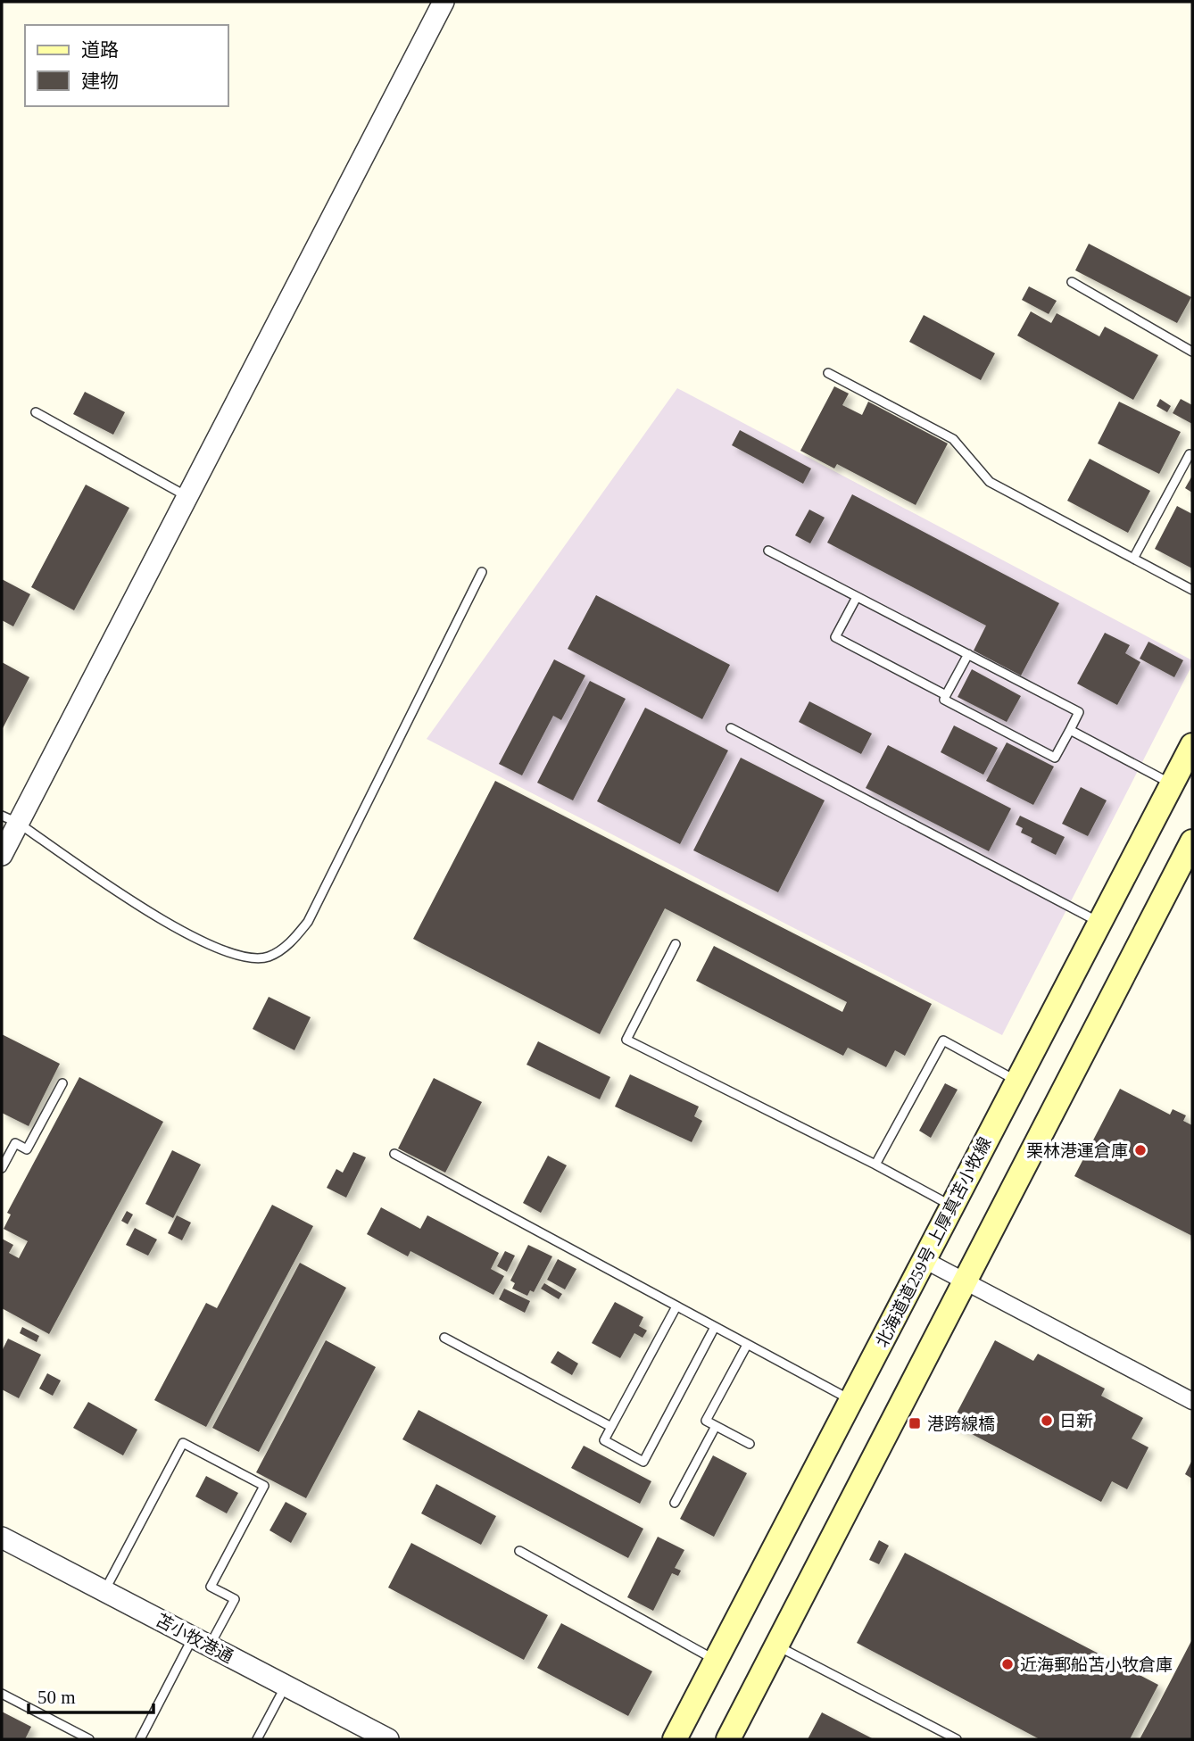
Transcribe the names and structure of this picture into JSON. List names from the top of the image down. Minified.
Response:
{"streets":{"main road":["北海道道259号 上厚真苫小牧線"],"street":["苫小牧港通"]},"places":{"other":["栗林港運倉庫","日新","近海郵船苫小牧倉庫"],"transit":["港跨線橋"]},"legend":["道路","建物"],"scale_bar":"50 m"}
